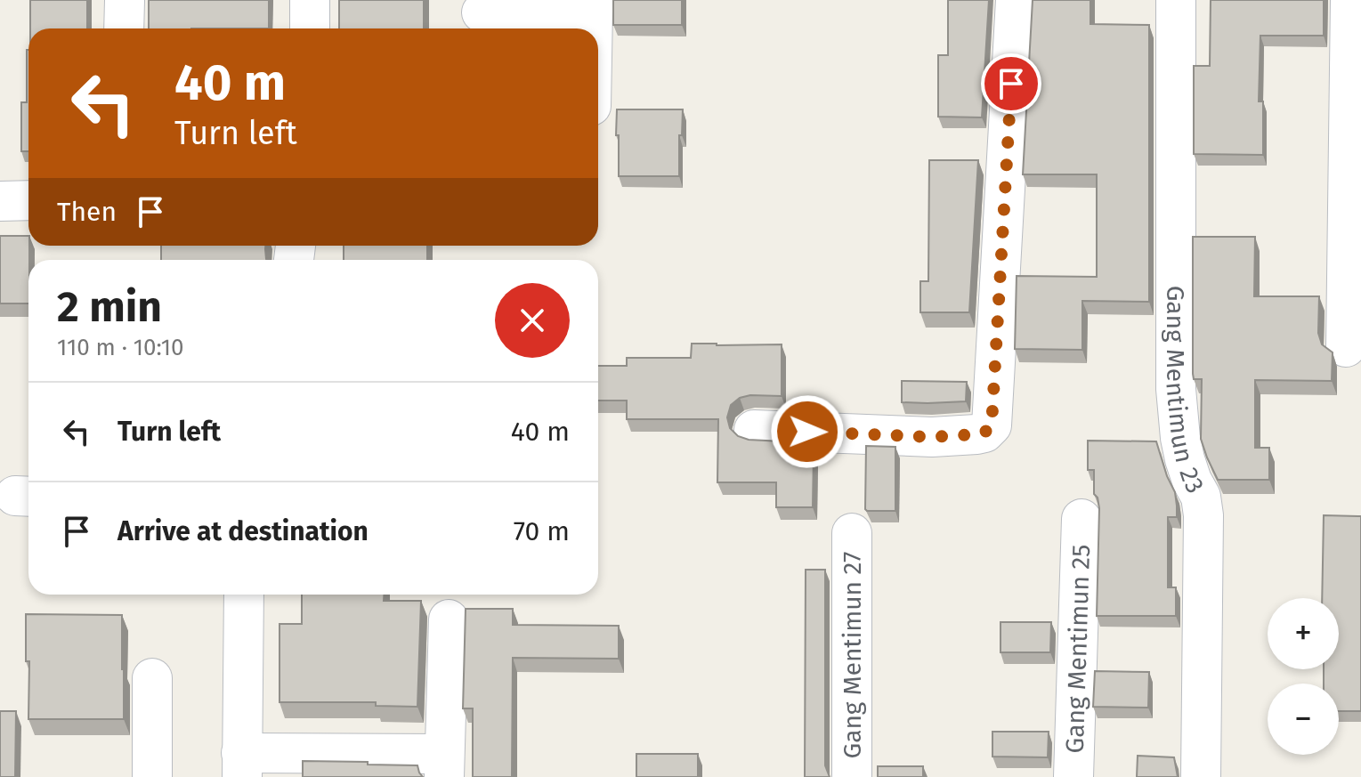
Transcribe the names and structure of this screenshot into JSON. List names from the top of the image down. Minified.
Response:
{"streets":{"street":["Gang Mentimun 23","Gang Mentimun 25","Gang Mentimun 27"]},"page":{"turn":["40 m","Turn left"],"then":"Then","heading":["2 min","110 m · 10:10"],"list":[{"name":"Turn left","value":"40 m"},{"name":"Arrive at destination","value":"70 m"}],"map_buttons":["+","−"]}}
